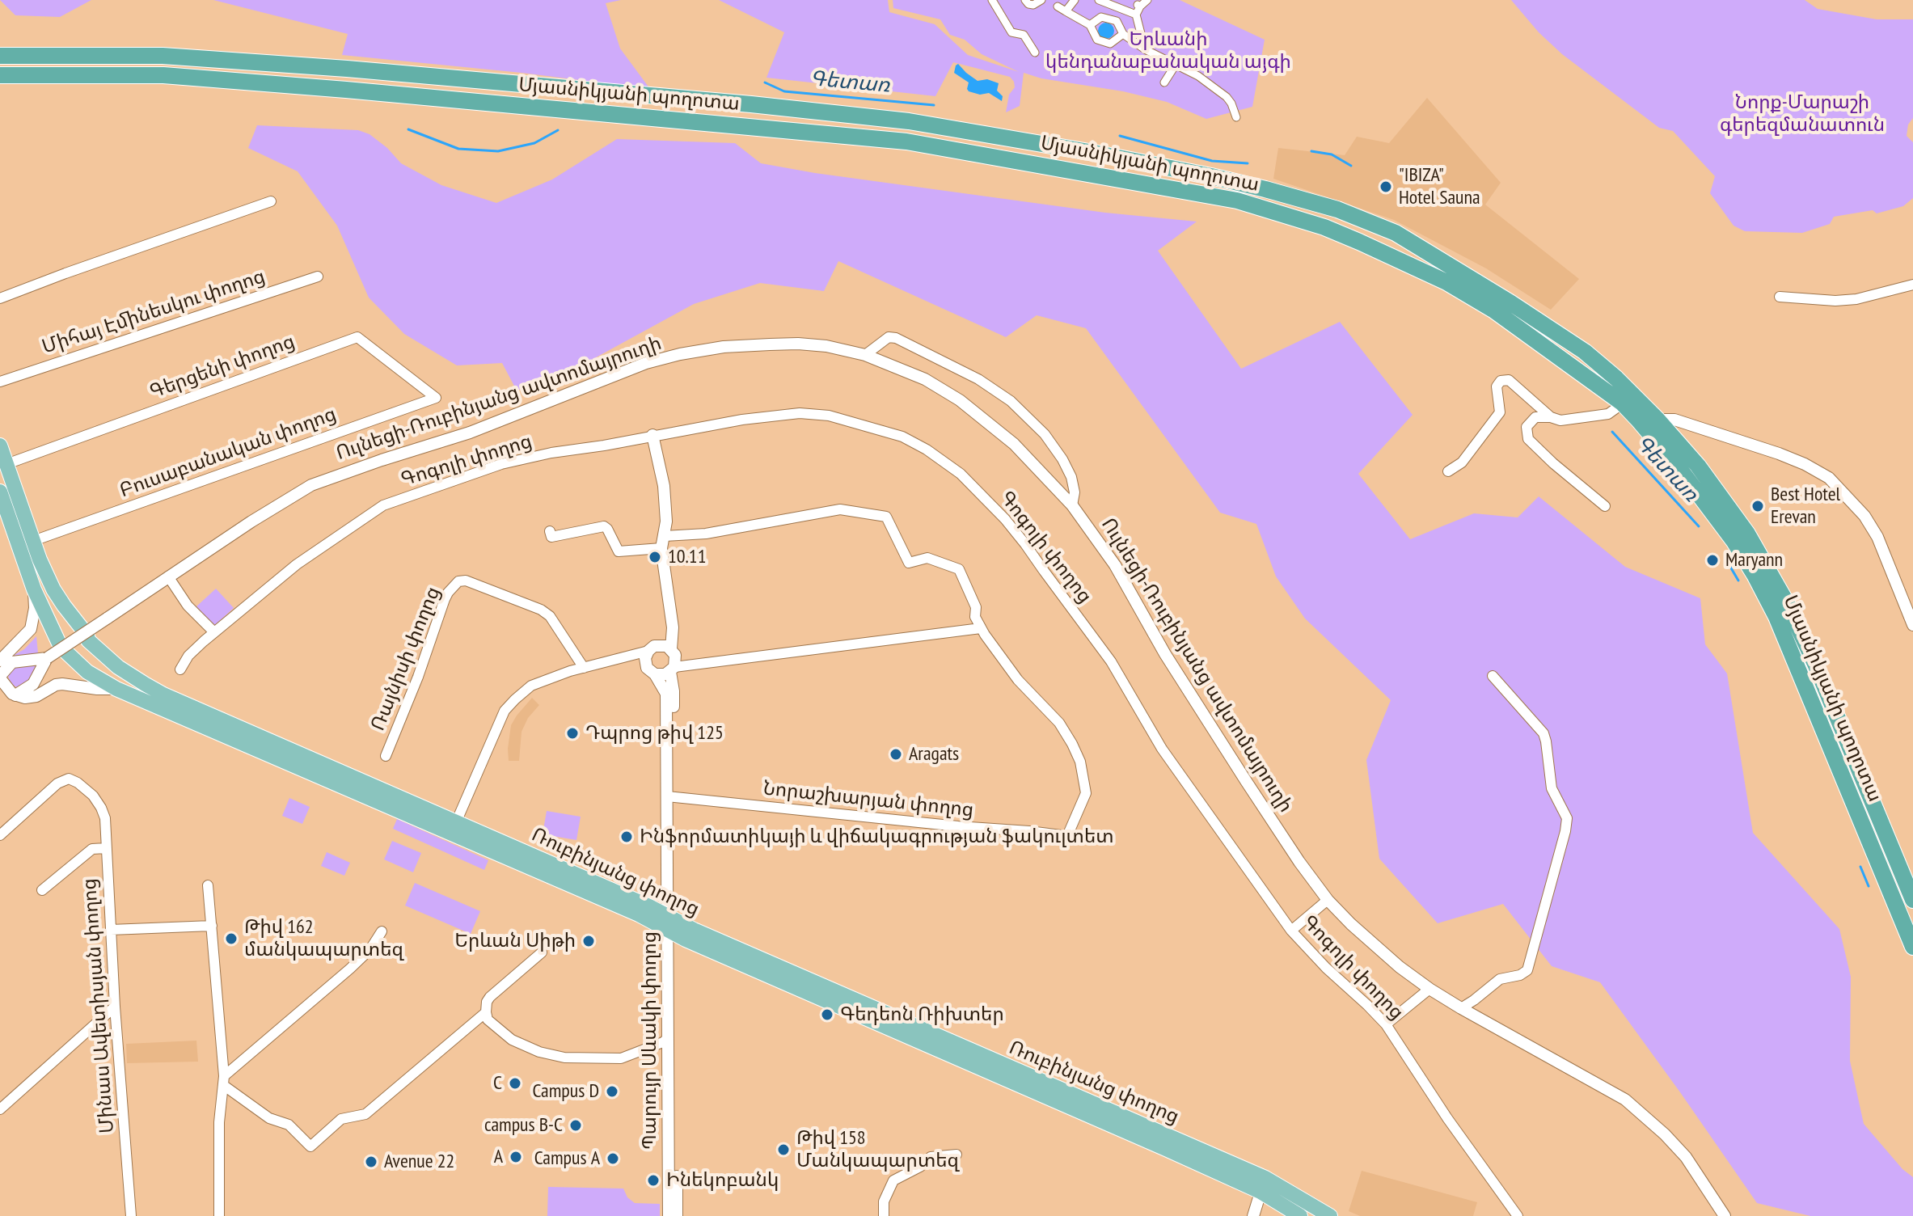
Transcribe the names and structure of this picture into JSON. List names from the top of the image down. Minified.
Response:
{"streets":{"highway":["Մյասնիկյանի պողոտա"],"main road":["Ռուբինյանց փողոց"],"street":["Միհայ Էմինեսկու փողոց","Գերցենի փողոց","Ուլնեցի-Ռուբինյանց ավտոմայրուղի","Բուսաբանական փողոց","Գոգոլի փողոց","Ռայնիսի փողոց","Նորաշխարյան փողոց","Մինաս Ավետիսյան փողոց","Պարույր Սևակի փողոց"]},"crossings":[["Գերցենի փողոց","Բուսաբանական փողոց"],["Գերցենի փողոց","Ռուբինյանց փողոց"],["Բուսաբանական փողոց","Ռուբինյանց փողոց"],["Նորաշխարյան փողոց","Պարույր Սևակի փողոց"],["Ռուբինյանց փողոց","Պարույր Սևակի փողոց"]],"water":["Գետառ"],"parks":["Երևանի կենդանաբանական այգի","Նորք-Մարաշի գերեզմանատուն"],"places":["\"IBIZA\" Hotel Sauna","Best Hotel Erevan","10.11","Maryann","Դպրոց թիվ 125","Aragats","Ինֆորմատիկայի և վիճակագրության ֆակուլտետ","Թիվ 162 մանկապարտեզ","Երևան Սիթի","Գեդեոն Ռիխտեր","C","Campus D","campus B-C","Թիվ 158 Մանկապարտեզ","A","Campus A","Avenue 22","Ինեկոբանկ"]}
